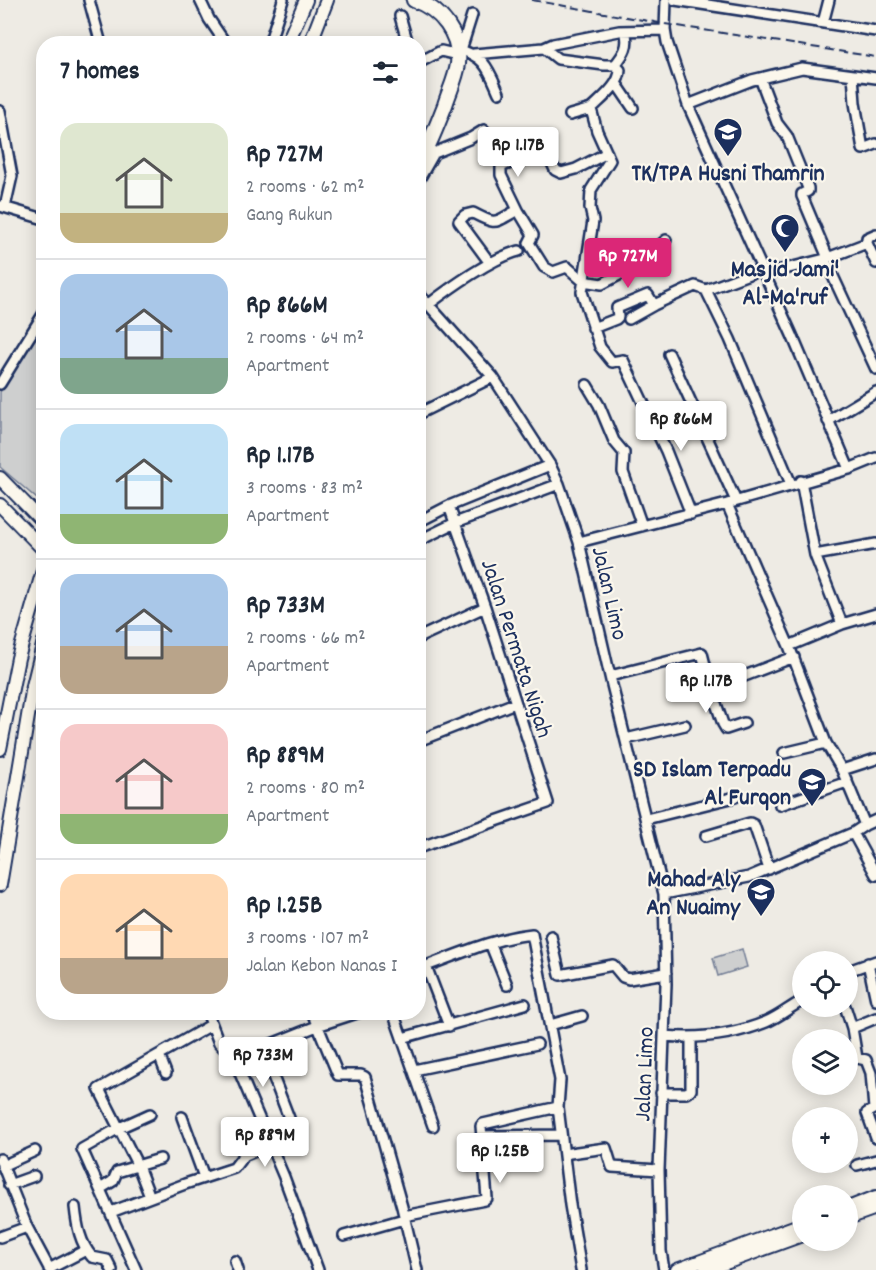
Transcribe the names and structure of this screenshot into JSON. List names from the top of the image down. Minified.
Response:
{"streets":{"street":["Jalan Limo","Jalan Permata Nigah"]},"places":{"school or university":["TK/TPA Husni Thamrin","SD Islam Terpadu Al Furqon","Mahad Aly An Nuaimy"],"mosque":["Masjid Jami' Al-Ma'ruf"]},"page":{"heading":"7 homes","list":[{"name":"Rp 727M","note":"2 rooms · 62 m² · Gang Rukun"},{"name":"Rp 866M","note":"2 rooms · 64 m² · Apartment"},{"name":"Rp 1.17B","note":"3 rooms · 83 m² · Apartment"},{"name":"Rp 733M","note":"2 rooms · 66 m² · Apartment"},{"name":"Rp 889M","note":"2 rooms · 80 m² · Apartment"},{"name":"Rp 1.25B","note":"3 rooms · 107 m² · Jalan Kebon Nanas I"}],"price":["Rp 1.17B","Rp 727M","Rp 866M","Rp 1.17B","Rp 733M","Rp 889M","Rp 1.25B"],"map_buttons":["+","−"]}}
